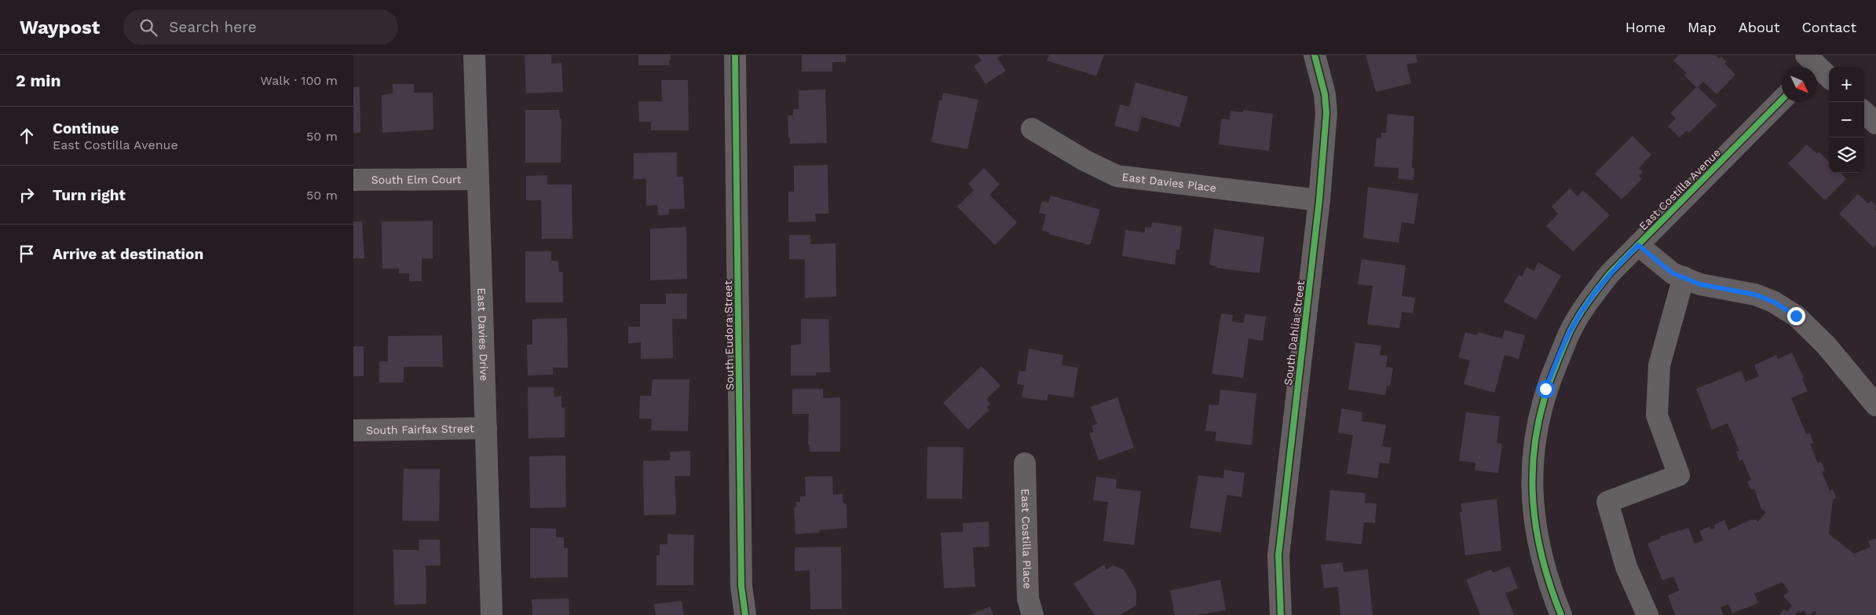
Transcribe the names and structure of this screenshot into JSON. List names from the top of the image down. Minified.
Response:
{"streets":{"street":["South Elm Court","East Davies Place","East Costilla Avenue","South Dahlia Street","East Davies Drive","South Eudora Street","South Fairfax Street","East Costilla Place"]},"crossings":[["South Elm Court","East Davies Drive"],["East Davies Place","South Dahlia Street"],["East Davies Drive","South Fairfax Street"]],"north":"bottom right","page":{"header":"Waypost","search":"Search here","nav":["Home","Map","About","Contact"],"heading":["2 min","Walk · 100 m"],"map_buttons":["+","−"],"list":[["Continue","East Costilla Avenue","50 m"],["Turn right","50 m"],"Arrive at destination"]}}
